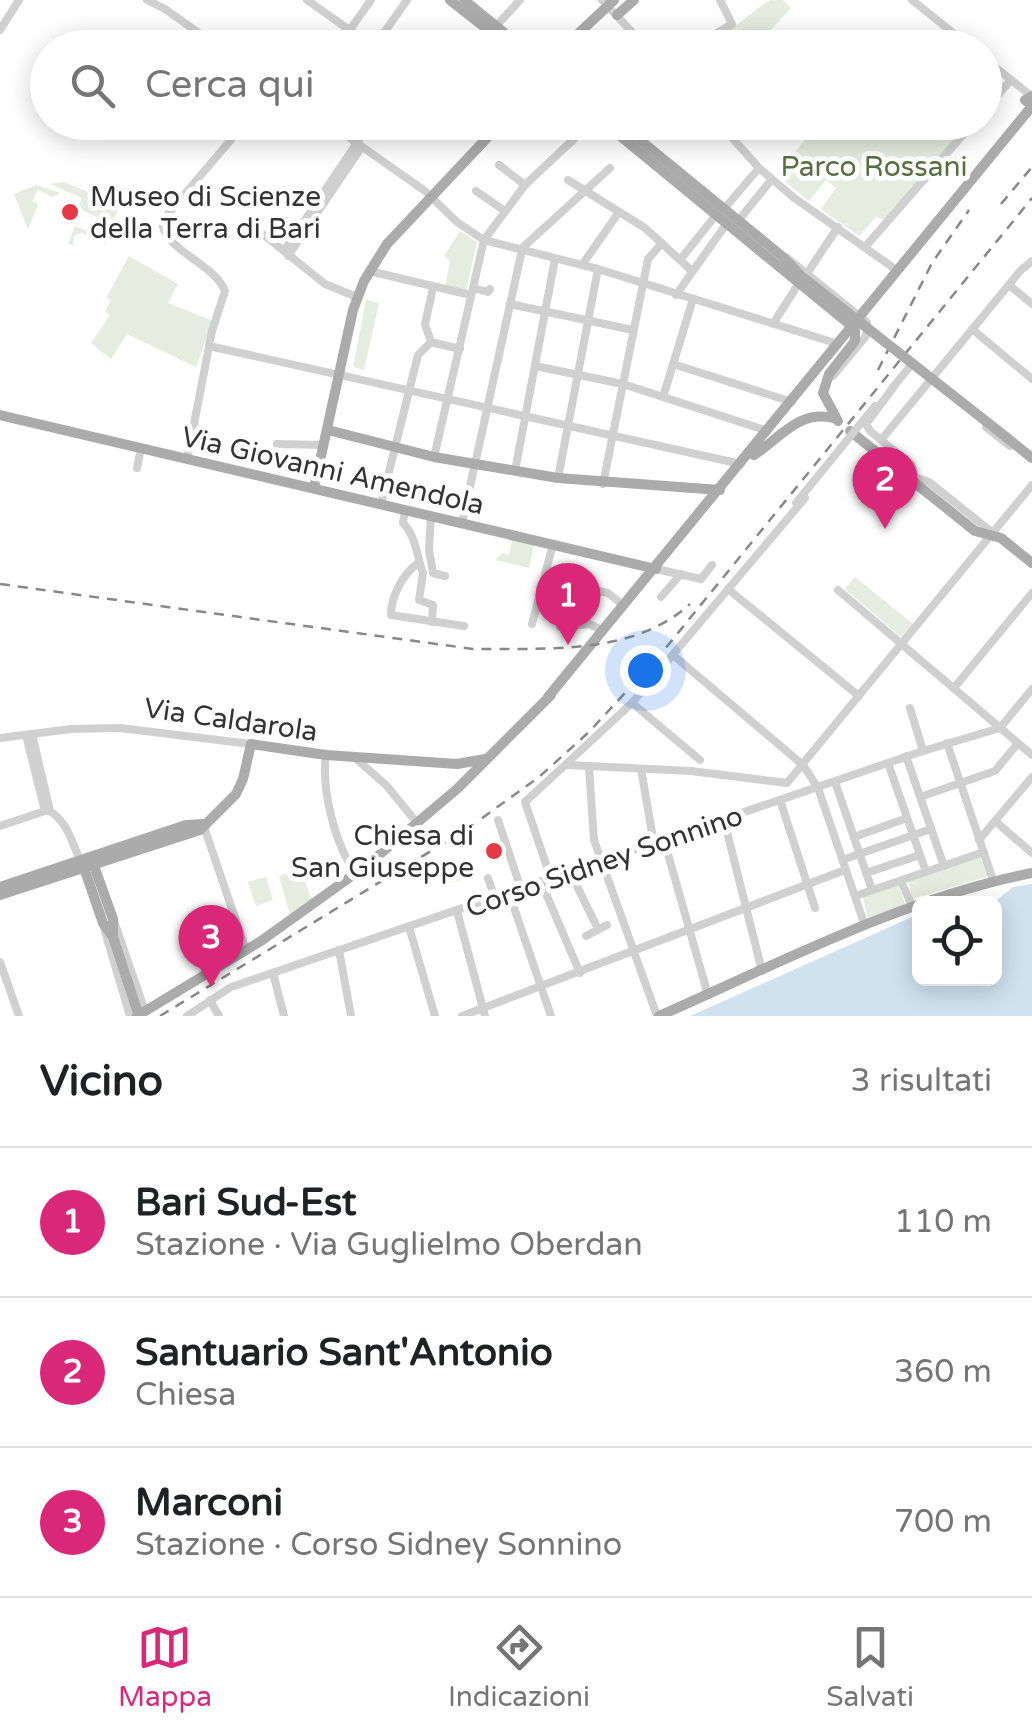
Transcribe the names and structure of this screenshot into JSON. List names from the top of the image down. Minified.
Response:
{"streets":{"main road":["Via Giovanni Amendola","Via Caldarola"],"street":["Corso Sidney Sonnino"]},"parks":["Parco Rossani"],"places":["Museo di Scienze della Terra di Bari","Chiesa di San Giuseppe"],"page":{"search":"Cerca qui","pins":["2","1","3"],"heading":["Vicino","3 risultati"],"list":[{"mark":"1","name":"Bari Sud-Est","note":"Stazione · Via Guglielmo Oberdan","value":"110 m"},{"mark":"2","name":"Santuario Sant'Antonio","note":"Chiesa","value":"360 m"},{"mark":"3","name":"Marconi","note":"Stazione · Corso Sidney Sonnino","value":"700 m"}],"nav":["Mappa","Indicazioni","Salvati"]}}
